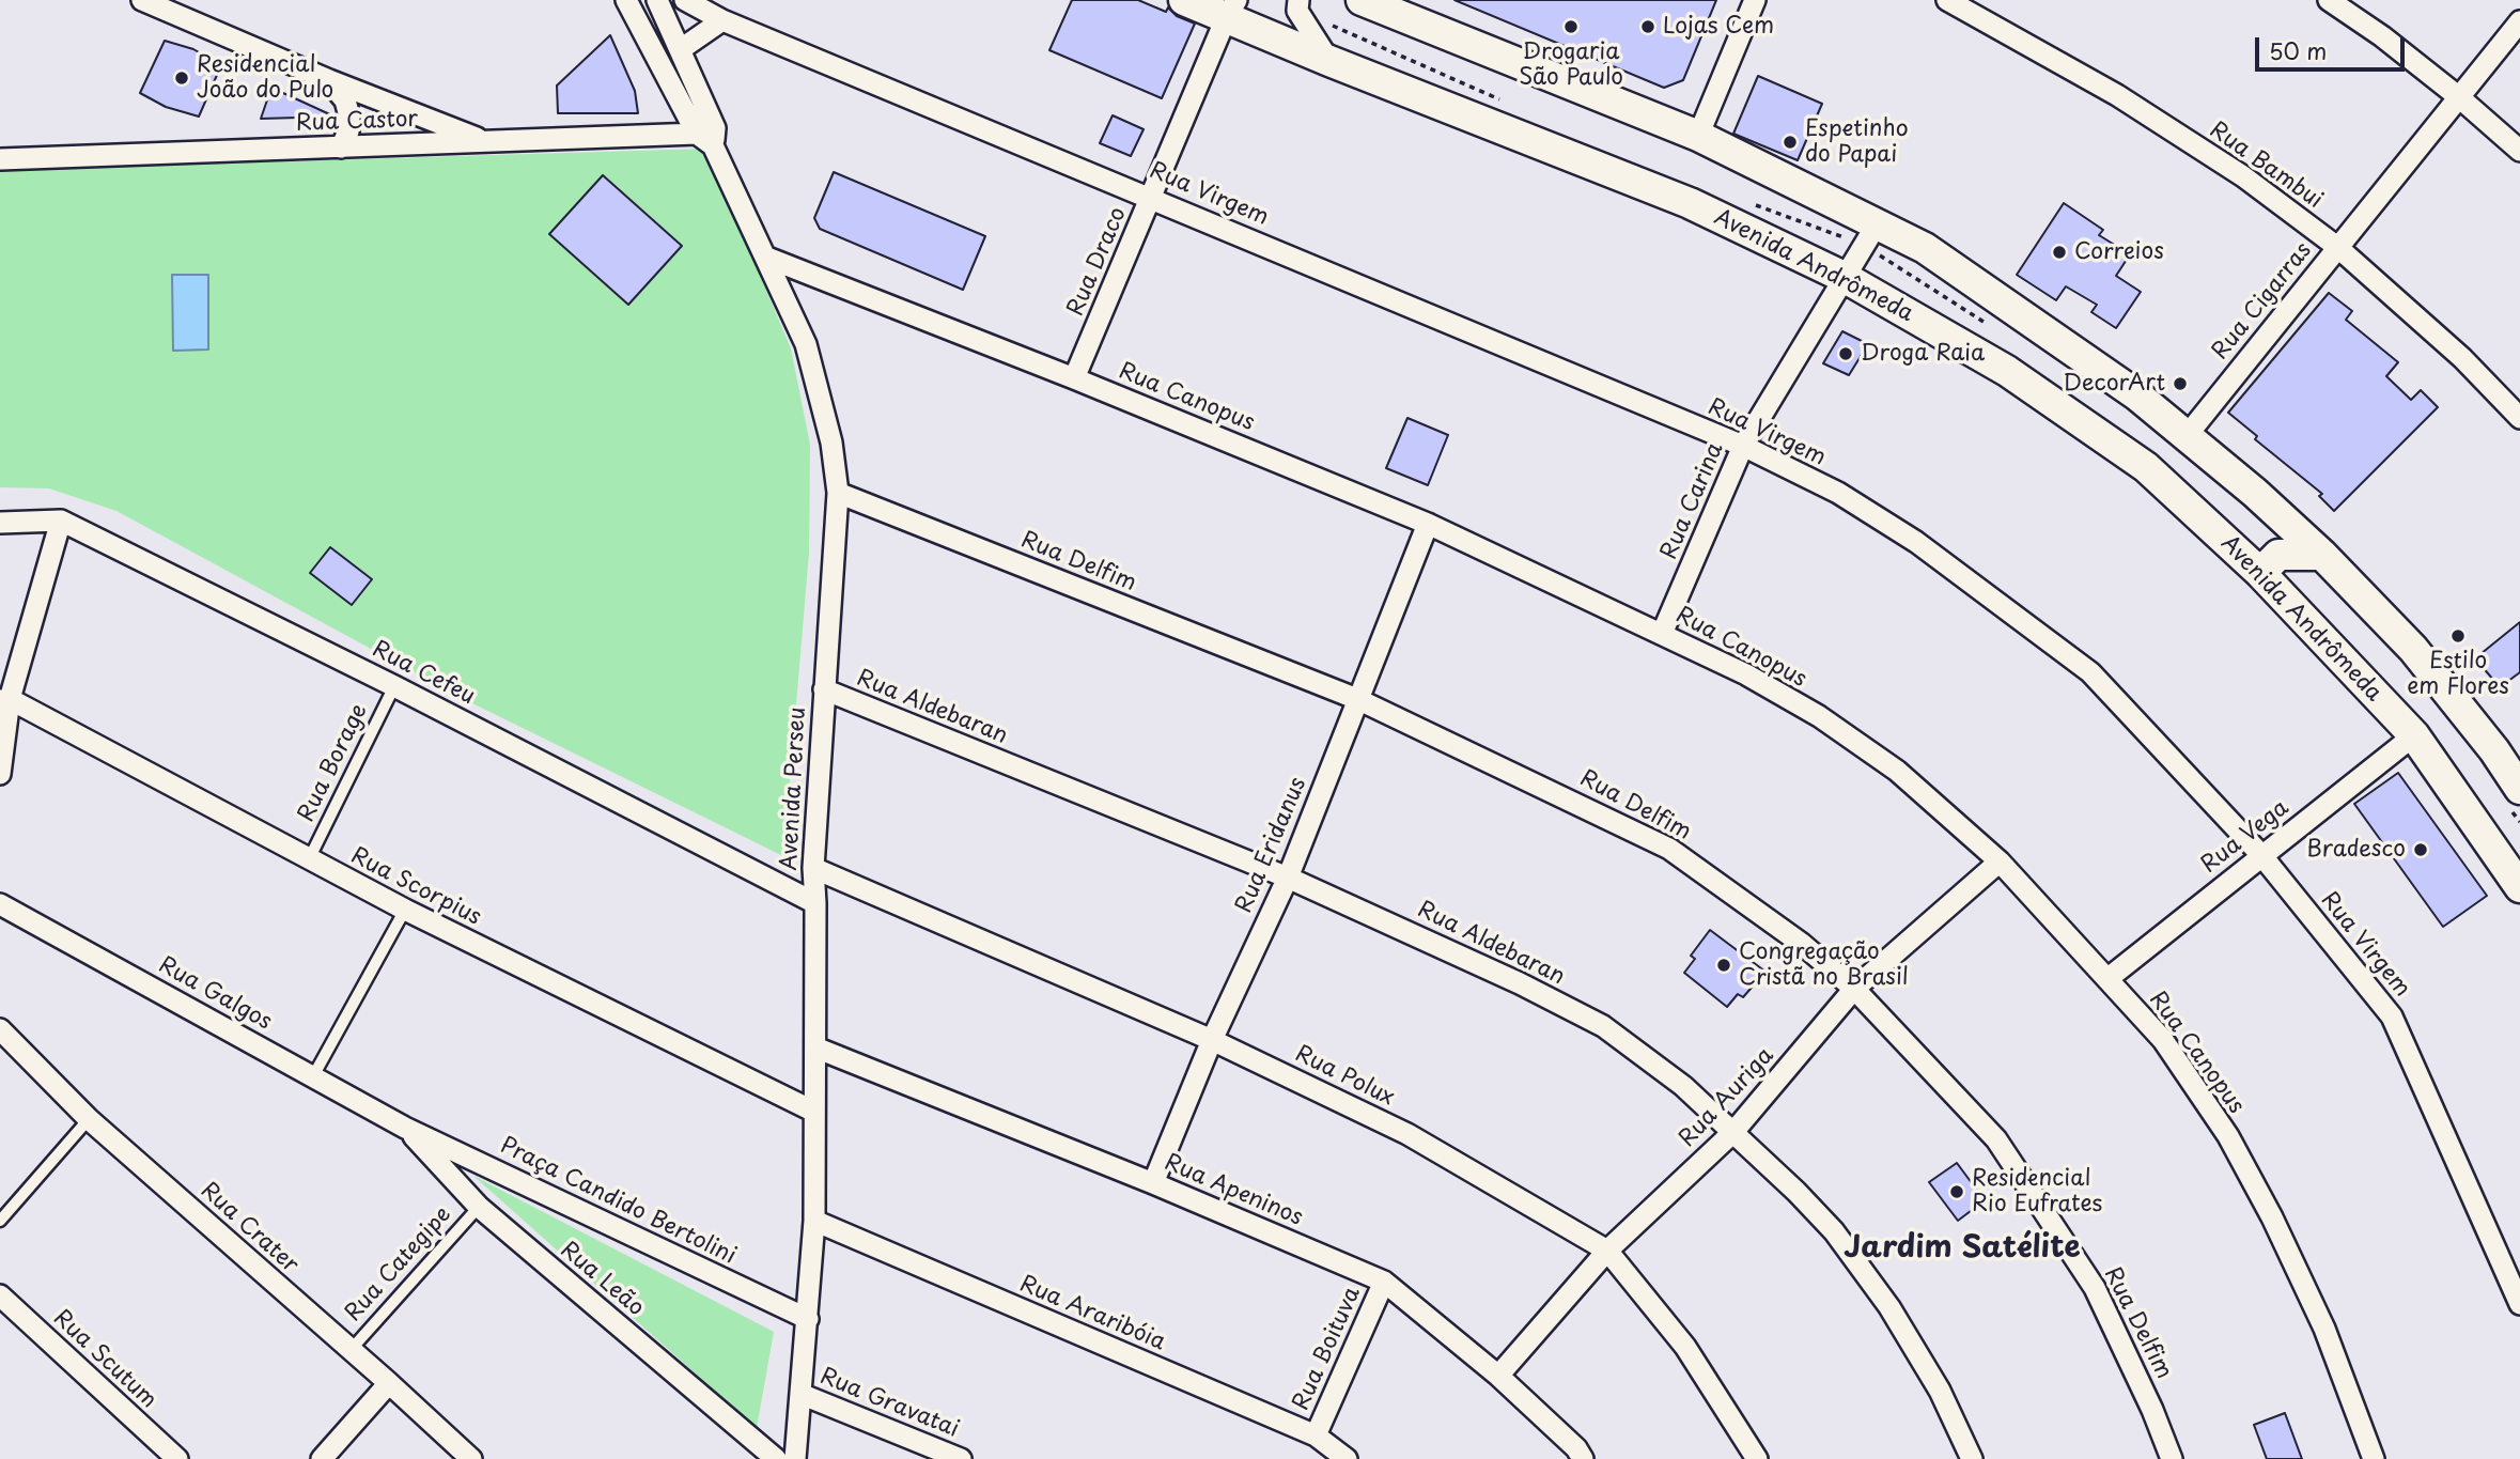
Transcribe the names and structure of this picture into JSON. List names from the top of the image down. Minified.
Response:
{"streets":{"main road":["Avenida Andrômeda"],"street":["Rua Castor","Rua Bambui","Rua Virgem","Rua Draco","Rua Cigarras","Rua Canopus","Rua Carina","Rua Delfim","Rua Cefeu","Rua Aldebaran","Avenida Perseu","Rua Vega","Rua Eridanus","Rua Scorpius","Rua Galgos","Rua Polux","Rua Auriga","Rua Apeninos","Praça Candido Bertolini","Rua Crater","Rua Leão","Rua Araribóia","Rua Boituva","Rua Scutum","Rua Gravatai"],"lane":["Rua Borage","Rua Categipe"]},"crossings":[["Rua Castor","Avenida Perseu"],["Rua Bambui","Rua Cigarras"],["Rua Virgem","Rua Draco"],["Rua Virgem","Rua Carina"],["Rua Virgem","Rua Vega"],["Rua Draco","Avenida Andrômeda"],["Rua Draco","Rua Canopus"],["Avenida Andrômeda","Rua Carina"],["Avenida Andrômeda","Rua Vega"],["Rua Canopus","Rua Carina"],["Rua Canopus","Avenida Perseu"],["Rua Canopus","Rua Vega"],["Rua Canopus","Rua Eridanus"],["Rua Canopus","Rua Auriga"],["Rua Delfim","Avenida Perseu"],["Rua Delfim","Rua Eridanus"],["Rua Delfim","Rua Auriga"],["Rua Cefeu","Rua Borage"],["Rua Cefeu","Avenida Perseu"],["Rua Aldebaran","Avenida Perseu"],["Rua Aldebaran","Rua Eridanus"],["Rua Aldebaran","Rua Auriga"],["Rua Borage","Rua Scorpius"],["Avenida Perseu","Rua Scorpius"],["Avenida Perseu","Rua Polux"],["Avenida Perseu","Rua Apeninos"],["Avenida Perseu","Praça Candido Bertolini"],["Avenida Perseu","Rua Araribóia"],["Avenida Perseu","Rua Gravatai"],["Rua Eridanus","Rua Polux"],["Rua Eridanus","Rua Apeninos"],["Rua Galgos","Praça Candido Bertolini"],["Rua Galgos","Rua Leão"],["Rua Polux","Rua Auriga"],["Rua Auriga","Rua Apeninos"],["Rua Apeninos","Rua Boituva"],["Praça Candido Bertolini","Rua Leão"],["Rua Crater","Rua Categipe"],["Rua Categipe","Rua Leão"],["Rua Araribóia","Rua Boituva"]],"districts":["Jardim Satélite"],"places":["Drogaria São Paulo","Lojas Cem","Residencial João do Pulo","Espetinho do Papai","Correios","Droga Raia","DecorArt","Estilo em Flores","Bradesco","Congregação Cristã no Brasil","Residencial Rio Eufrates"],"scale_bar":"50 m"}
